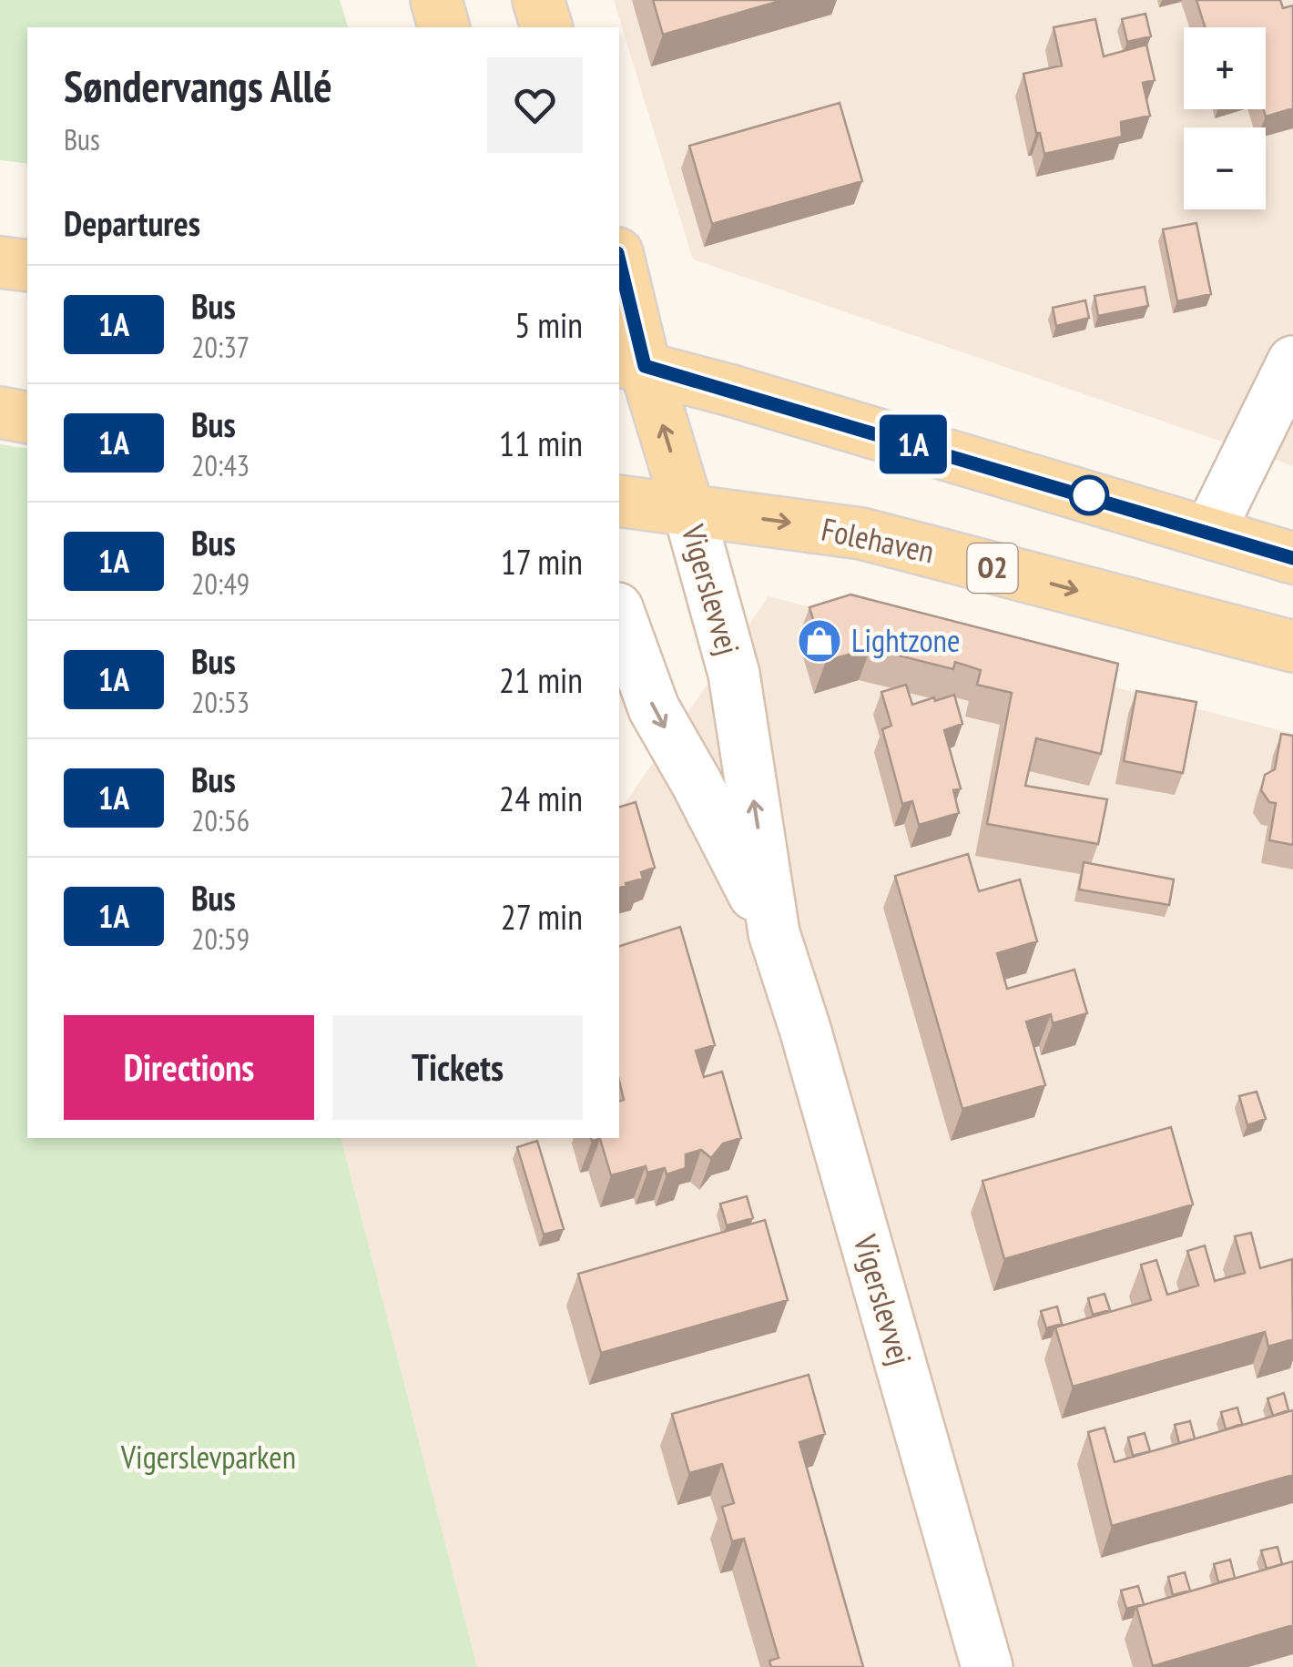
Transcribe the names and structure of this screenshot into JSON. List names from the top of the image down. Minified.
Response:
{"streets":{"main road":["Folehaven","O2","Vigerslevvej"]},"crossings":[["Folehaven","Vigerslevvej"]],"parks":["Vigerslevparken"],"places":{"shop":["Lightzone"]},"lines":["bus line 1A"],"page":{"on_map":"1A","map_buttons":["+","−"],"heading":[["Søndervangs Allé","Bus"],"Departures"],"list":[{"mark":"1A","name":"Bus","note":"20:37","value":"5 min"},{"mark":"1A","name":"Bus","note":"20:43","value":"11 min"},{"mark":"1A","name":"Bus","note":"20:49","value":"17 min"},{"mark":"1A","name":"Bus","note":"20:53","value":"21 min"},{"mark":"1A","name":"Bus","note":"20:56","value":"24 min"},{"mark":"1A","name":"Bus","note":"20:59","value":"27 min"}],"buttons":["Directions","Tickets"]}}
